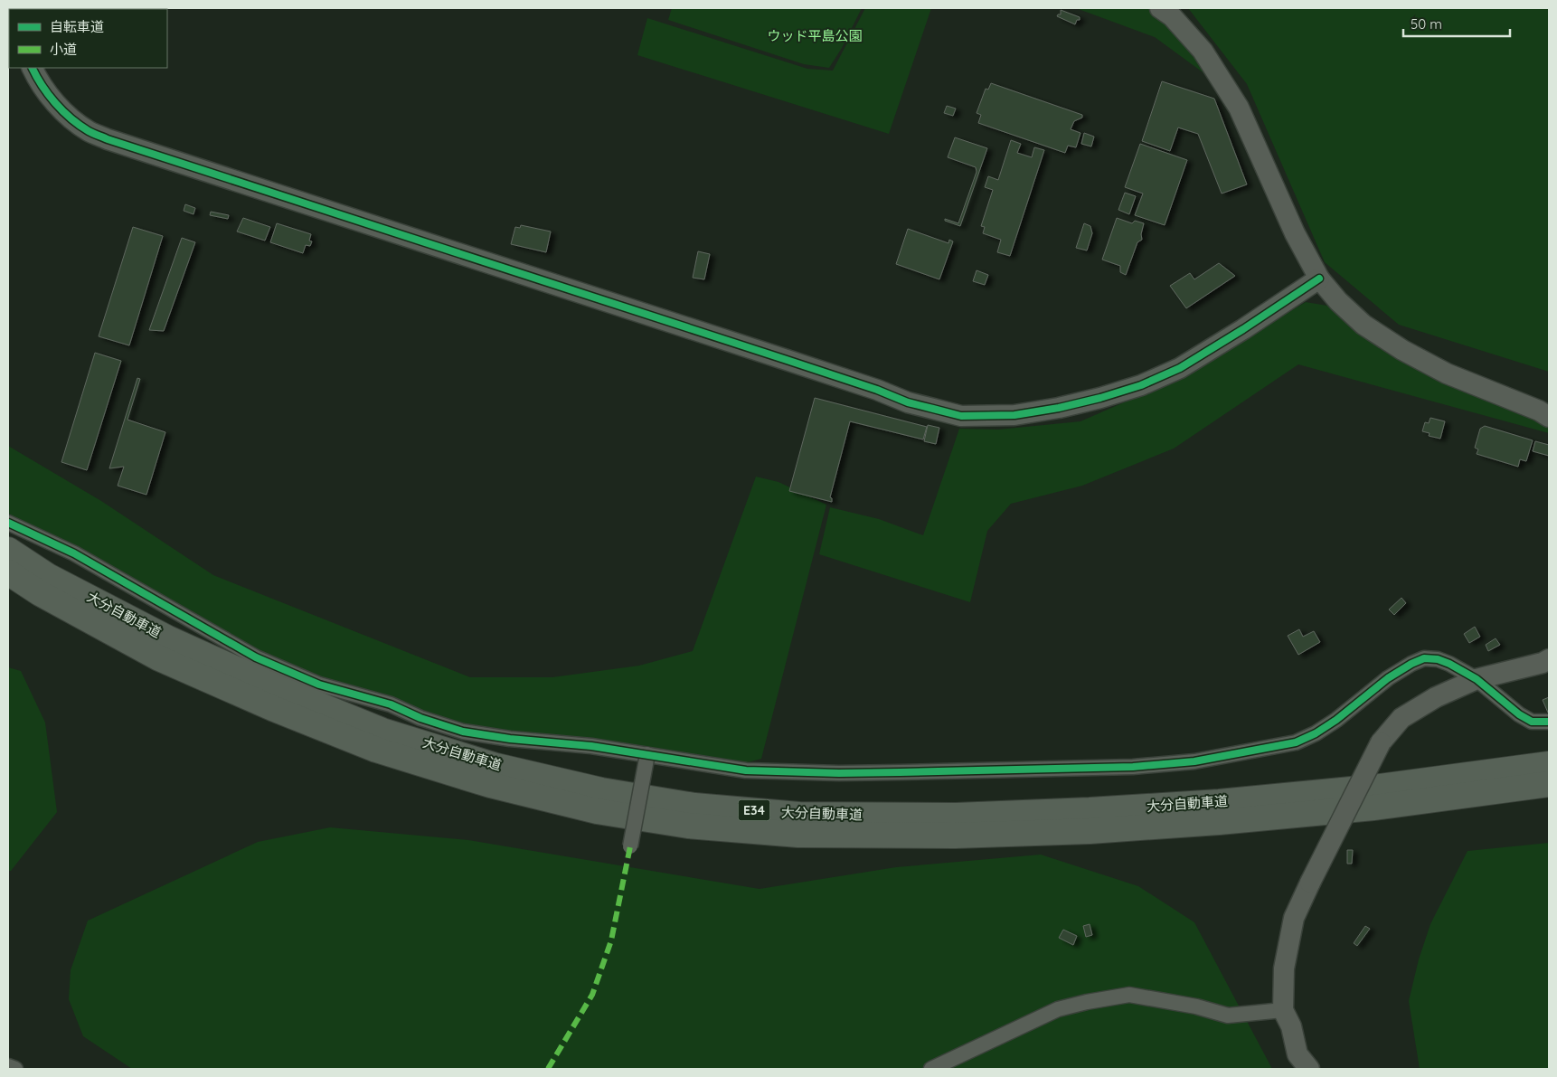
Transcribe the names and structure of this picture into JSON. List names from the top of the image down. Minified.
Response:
{"streets":{"highway":["大分自動車道","E34"]},"parks":["ウッド平島公園"],"legend":["自転車道","小道"],"scale_bar":"50 m"}
